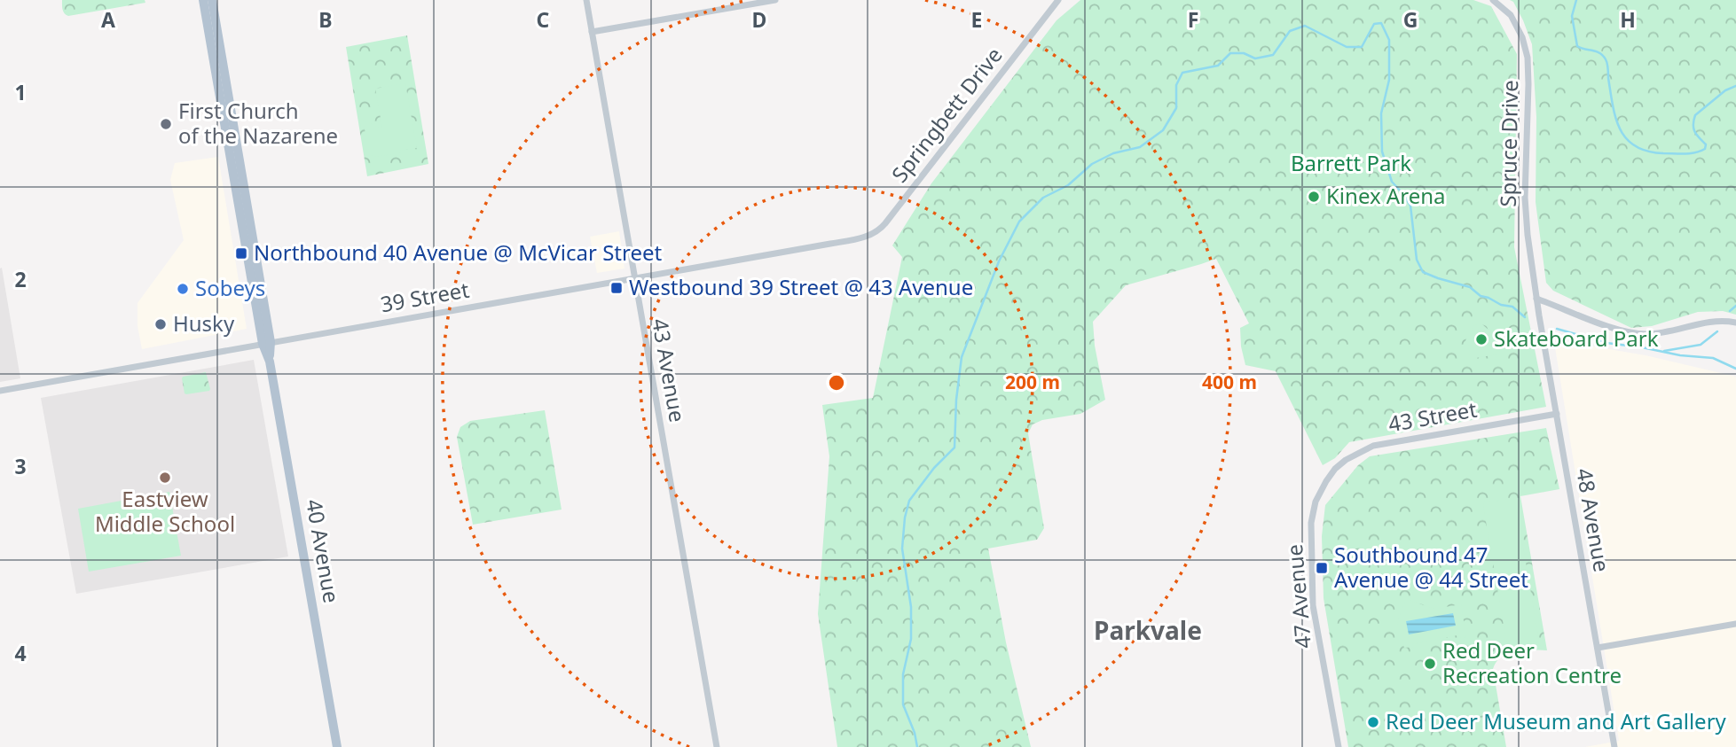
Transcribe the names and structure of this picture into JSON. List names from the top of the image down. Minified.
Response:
{"streets":{"main road":["40 Avenue"],"street":["Springbett Drive","Spruce Drive","39 Street","43 Avenue","43 Street","48 Avenue","47 Avenue"]},"crossings":[["Springbett Drive","39 Street"],["Spruce Drive","48 Avenue"],["39 Street","43 Avenue"],["39 Street","40 Avenue"],["43 Street","48 Avenue"],["43 Street","47 Avenue"]],"districts":["Parkvale"],"parks":["Barrett Park"],"places":{"other":["First Church of the Nazarene","Kinex Arena","Sobeys","Husky","Skateboard Park","Eastview Middle School","Red Deer Recreation Centre","Red Deer Museum and Art Gallery"],"transit":["Northbound 40 Avenue @ McVicar Street","Westbound 39 Street @ 43 Avenue","Southbound 47 Avenue @ 44 Street"]},"grid":{"columns":["A","B","C","D","E","F","G","H"],"rows":["1","2","3","4"]},"rings":["200 m","400 m"]}
